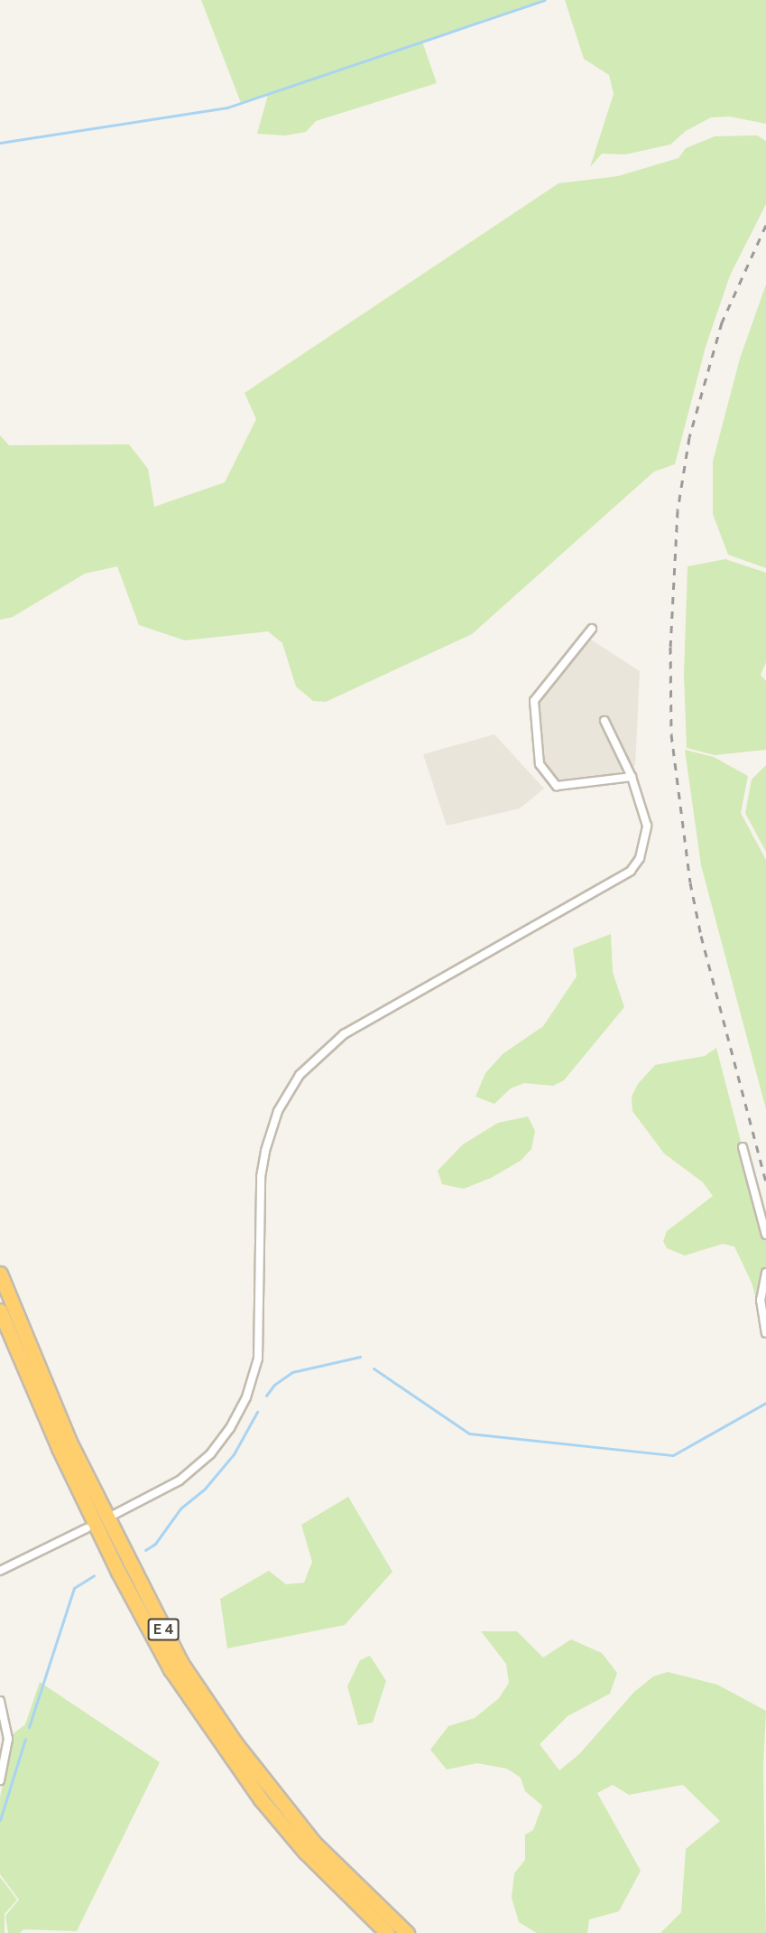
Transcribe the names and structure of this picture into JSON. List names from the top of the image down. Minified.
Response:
{"streets":{"highway":["E 4"]}}
